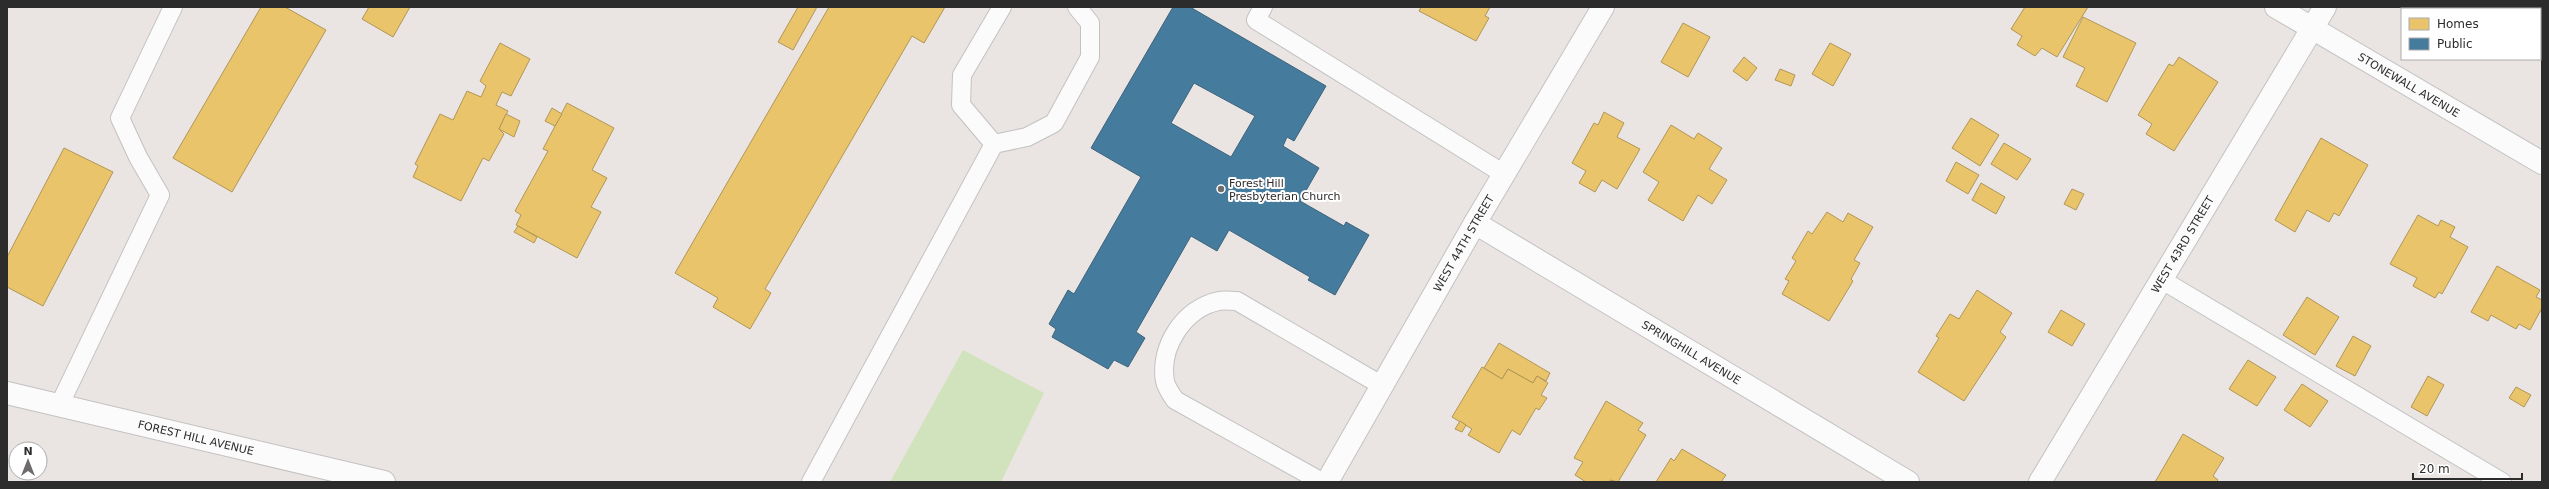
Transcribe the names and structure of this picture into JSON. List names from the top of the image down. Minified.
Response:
{"streets":{"street":["STONEWALL AVENUE","WEST 44TH STREET","WEST 43RD STREET","SPRINGHILL AVENUE","FOREST HILL AVENUE"]},"crossings":[["STONEWALL AVENUE","WEST 43RD STREET"],["WEST 44TH STREET","SPRINGHILL AVENUE"]],"places":["Forest Hill Presbyterian Church"],"legend":["Homes","Public"],"scale_bar":"20 m","north":"top"}
